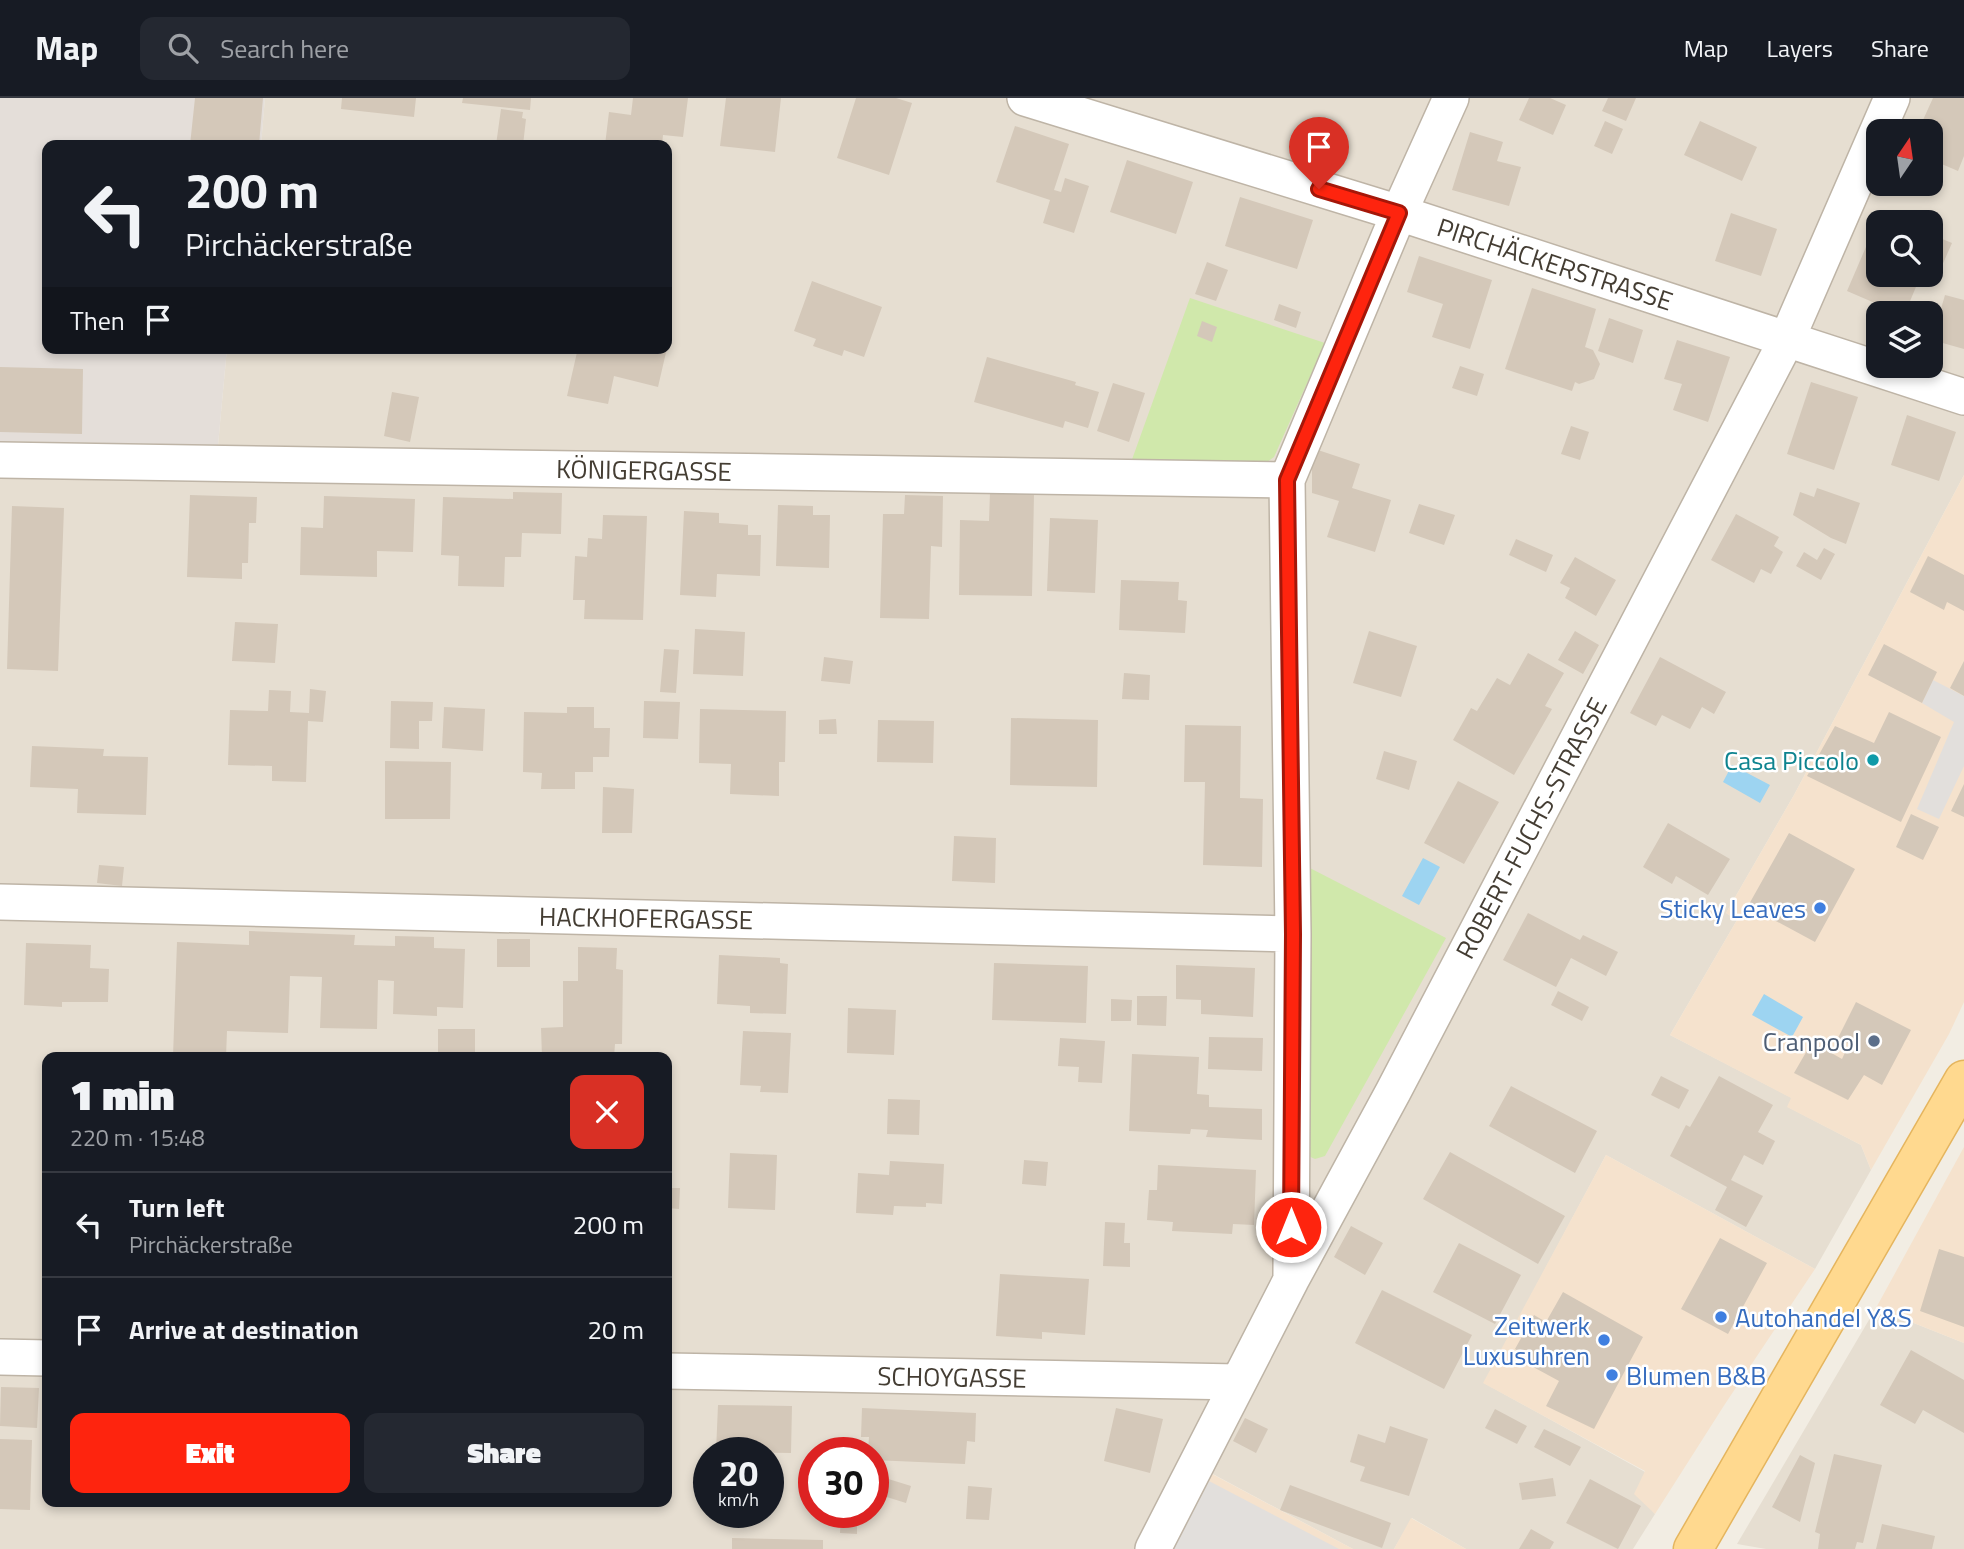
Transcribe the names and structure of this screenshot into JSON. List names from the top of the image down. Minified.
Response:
{"streets":{"street":["PIRCHÄCKERSTRASSE","KÖNIGERGASSE","ROBERT-FUCHS-STRASSE","HACKHOFERGASSE","SCHOYGASSE"]},"crossings":[["PIRCHÄCKERSTRASSE","ROBERT-FUCHS-STRASSE"],["ROBERT-FUCHS-STRASSE","SCHOYGASSE"]],"places":["Casa Piccolo","Sticky Leaves","Cranpool","Autohandel Y&S","Zeitwerk Luxusuhren","Blumen B&B"],"north":"top","page":{"header":"Map","search":"Search here","nav":["Map","Layers","Share"],"turn":["200 m","Pirchäckerstraße"],"then":"Then","heading":["1 min","220 m · 15:48"],"list":[{"name":"Turn left","note":"Pirchäckerstraße","value":"200 m"},{"name":"Arrive at destination","value":"20 m"}],"buttons":["Exit","Share"],"speed":"20 km/h","limit":"30"}}
